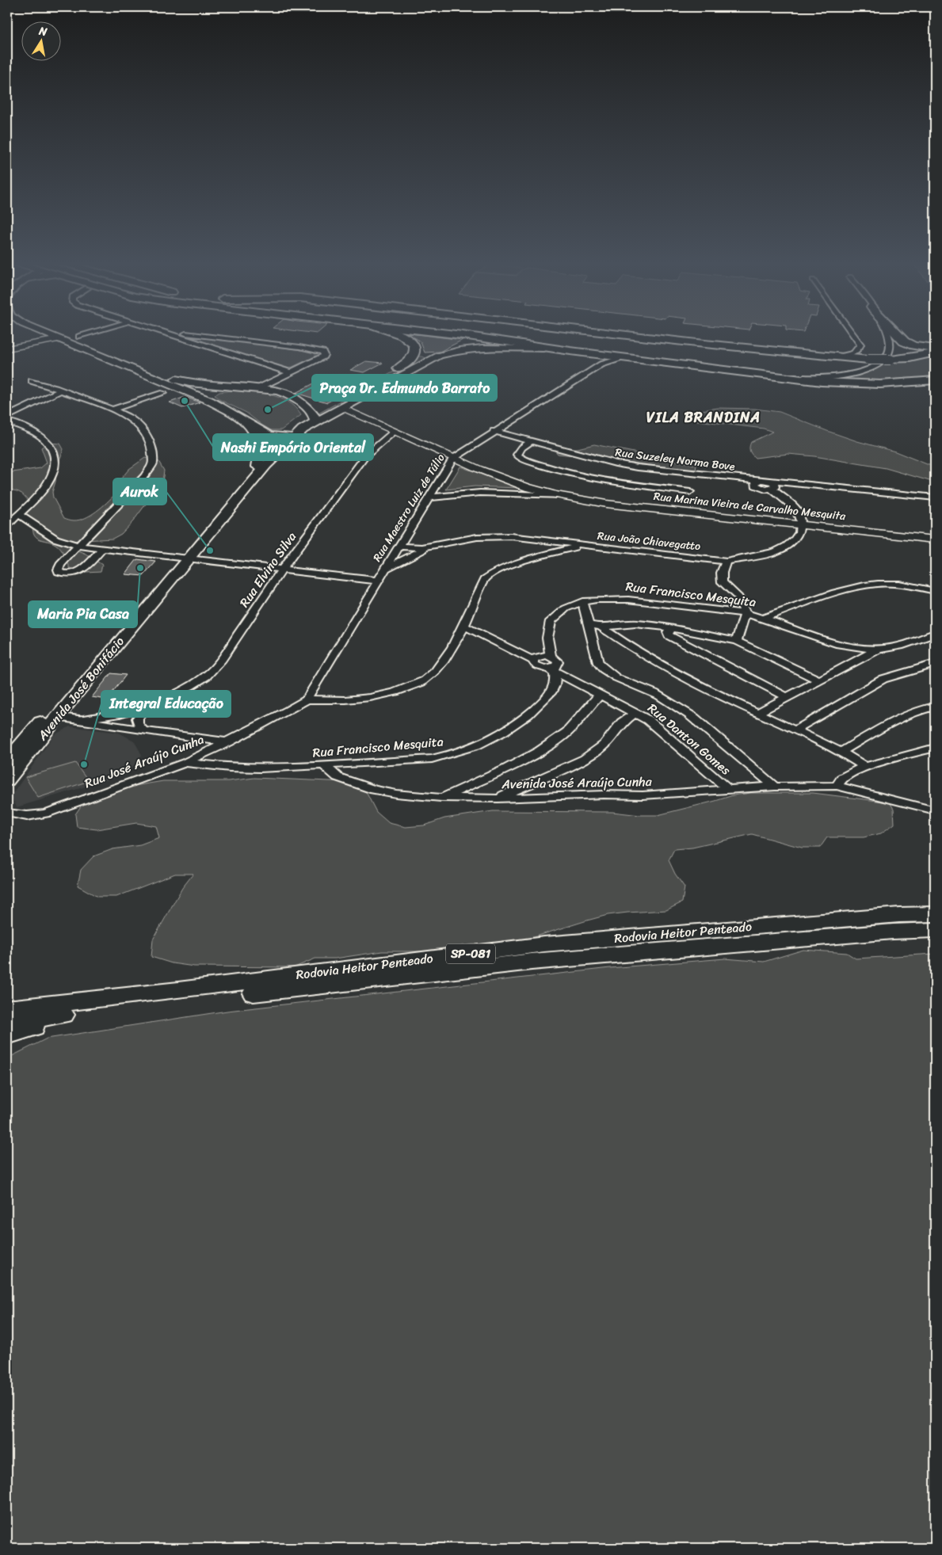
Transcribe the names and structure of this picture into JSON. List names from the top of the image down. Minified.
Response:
{"streets":{"main road":["Avenida José Bonifácio","Rodovia Heitor Penteado","SP-081"],"street":["Rua Suzeley Norma Bove","Rua Marina Vieira de Carvalho Mesquita","Rua Maestro Luiz de Túlio","Rua João Chiavegatto","Rua Elvino Silva","Rua Francisco Mesquita","Rua Danton Gomes","Rua José Araújo Cunha","Avenida José Araújo Cunha"]},"crossings":[["Rua Suzeley Norma Bove","Rua Maestro Luiz de Túlio"],["Rua Marina Vieira de Carvalho Mesquita","Rua Maestro Luiz de Túlio"],["Rua Marina Vieira de Carvalho Mesquita","Rua João Chiavegatto"],["Rua Marina Vieira de Carvalho Mesquita","Rua Elvino Silva"],["Rua Maestro Luiz de Túlio","Rua João Chiavegatto"],["Rua Maestro Luiz de Túlio","Rua José Araújo Cunha"],["Rua Francisco Mesquita","Rua Danton Gomes"],["Rua Francisco Mesquita","Rua José Araújo Cunha"],["Rua Francisco Mesquita","Avenida José Araújo Cunha"],["Rua Danton Gomes","Avenida José Araújo Cunha"]],"districts":["VILA BRANDINA"],"places":["Nashi Empório Oriental","Praça Dr. Edmundo Barrato","Aurok","Maria Pia Casa","Integral Educação"],"north":"top"}
